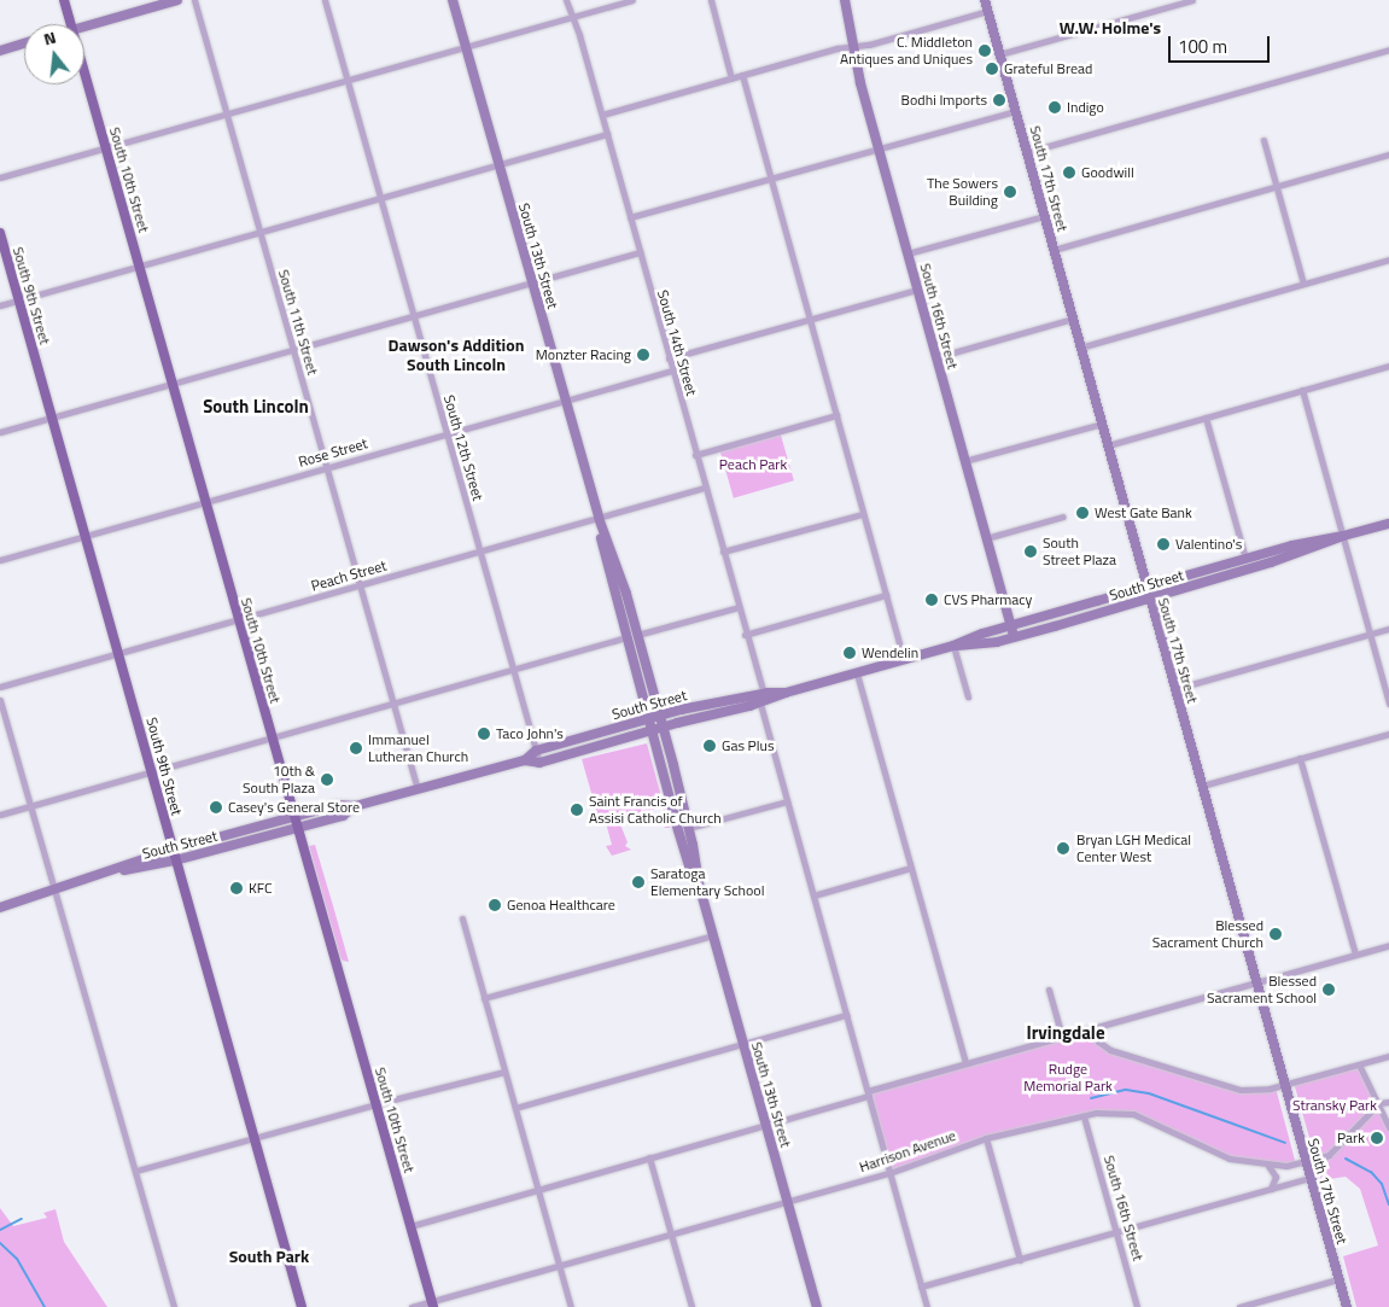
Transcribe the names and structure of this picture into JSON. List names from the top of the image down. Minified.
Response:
{"streets":{"main road":["South 17th Street","South 10th Street","South 13th Street","South 9th Street","South 16th Street","South Street"],"street":["South 11th Street","South 14th Street","South 12th Street","Rose Street","Peach Street","Harrison Avenue"]},"crossings":[["South 17th Street","South Street"],["South 17th Street","Harrison Avenue"],["South 10th Street","Rose Street"],["South 10th Street","Peach Street"],["South 10th Street","South Street"],["South 10th Street","Harrison Avenue"],["South 13th Street","Rose Street"],["South 13th Street","Peach Street"],["South 13th Street","South Street"],["South 13th Street","Harrison Avenue"],["South 9th Street","Rose Street"],["South 9th Street","Peach Street"],["South 9th Street","South Street"],["South 16th Street","South Street"],["South 16th Street","Harrison Avenue"],["South 11th Street","Rose Street"],["South 11th Street","Peach Street"],["South 11th Street","South Street"],["South 14th Street","Rose Street"],["South 14th Street","Peach Street"],["South 14th Street","South Street"],["South 14th Street","Harrison Avenue"],["South 12th Street","Rose Street"],["South 12th Street","Peach Street"],["South 12th Street","South Street"]],"districts":["W.W. Holme's","Dawson's Addition South Lincoln","South Lincoln","Irvingdale","South Park"],"parks":["Peach Park","Rudge Memorial Park","Stransky Park"],"places":["C. Middleton Antiques and Uniques","Grateful Bread","Bodhi Imports","Indigo","Goodwill","The Sowers Building","Monzter Racing","West Gate Bank","Valentino's","South Street Plaza","CVS Pharmacy","Wendelin","Taco John's","Gas Plus","Immanuel Lutheran Church","10th & South Plaza","Casey's General Store","Saint Francis of Assisi Catholic Church","Bryan LGH Medical Center West","Saratoga Elementary School","KFC","Genoa Healthcare","Blessed Sacrament Church","Blessed Sacrament School","Park"],"scale_bar":"100 m","north":"top"}
